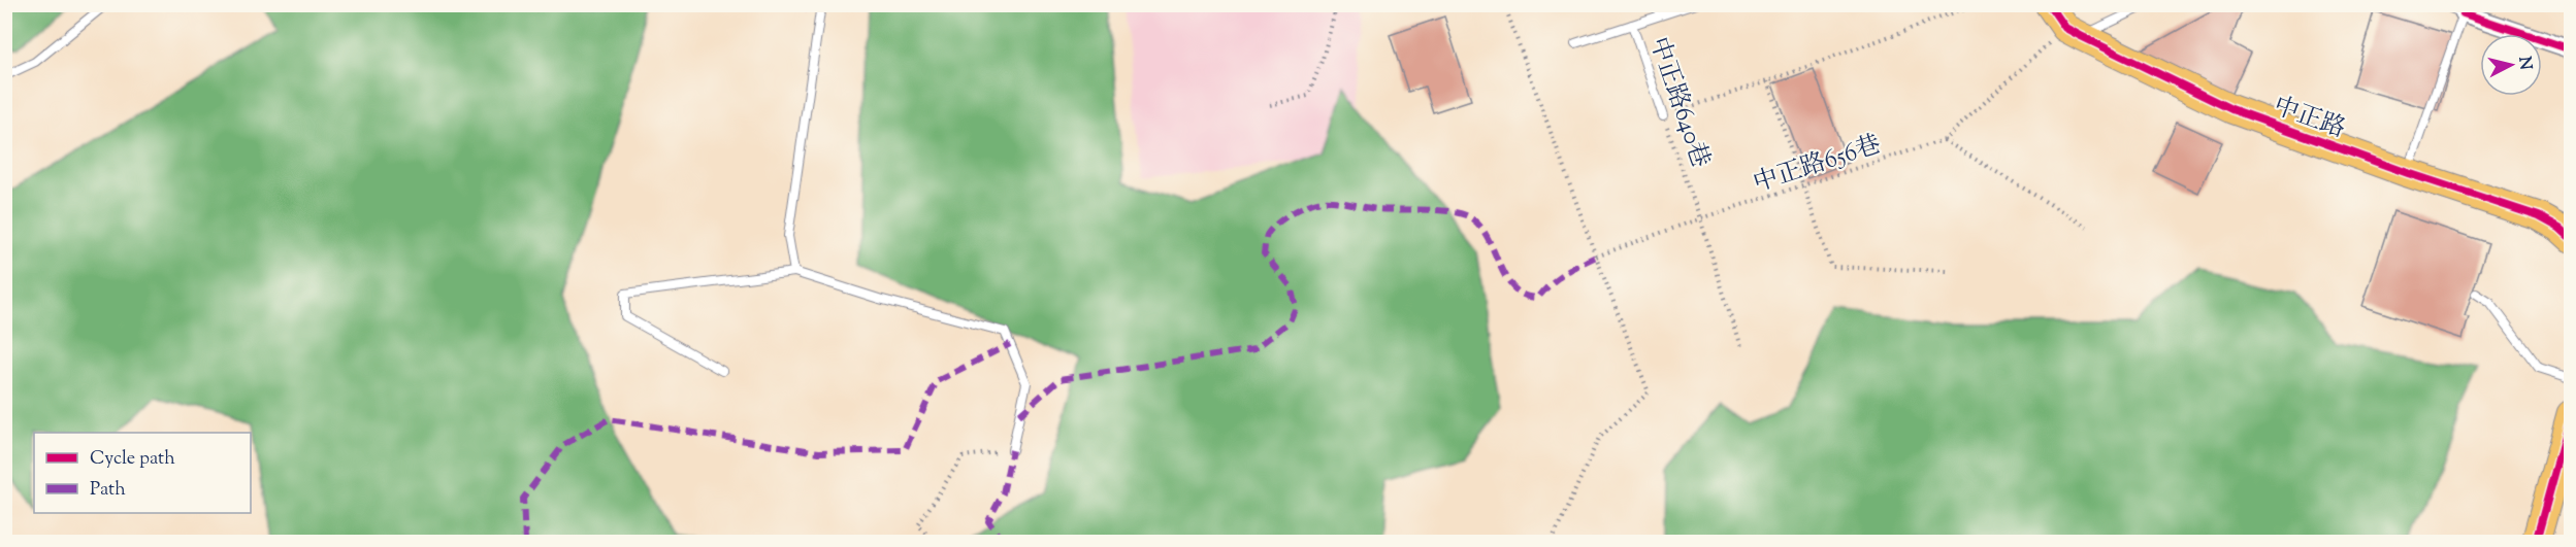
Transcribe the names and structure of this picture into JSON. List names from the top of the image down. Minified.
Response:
{"streets":{"main road":["中正路"],"lane":["中正路640巷"],"path":["中正路656巷"]},"crossings":[["中正路640巷","中正路656巷"],["中正路","中正路656巷"]],"legend":["Cycle path","Path"],"north":"right"}
